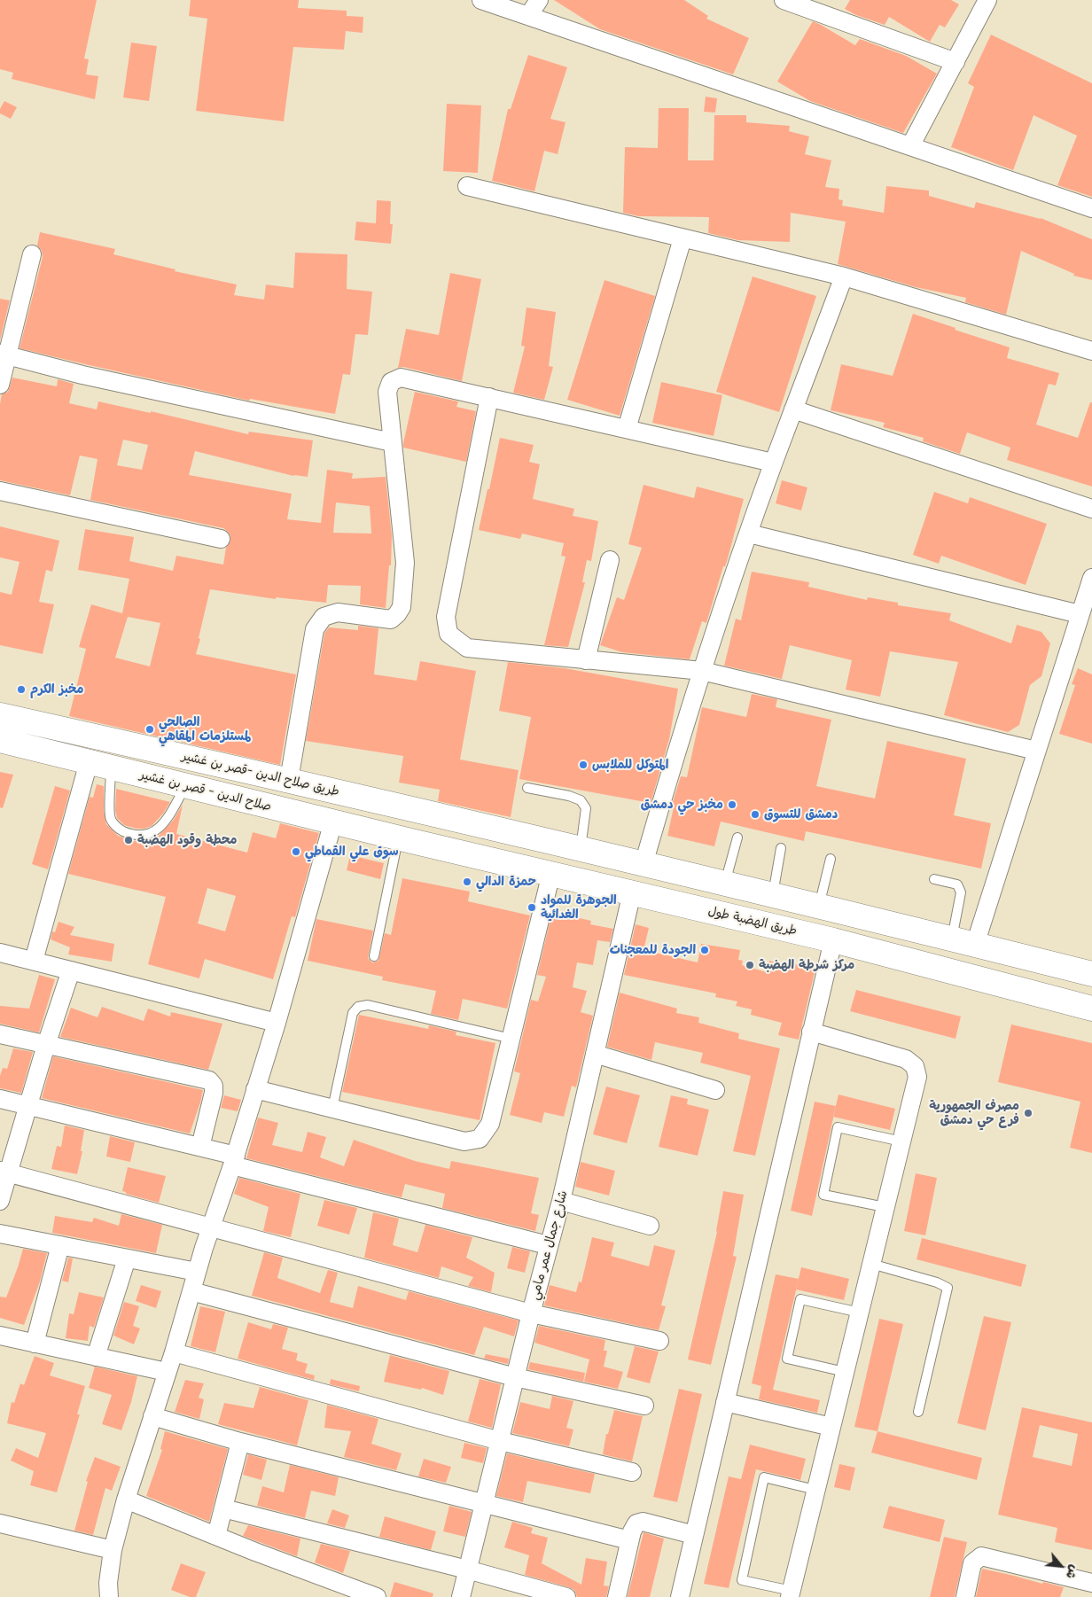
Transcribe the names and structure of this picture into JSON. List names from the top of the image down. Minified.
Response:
{"streets":{"highway":["طريق صلاح الدين -قصر بن غشير","صلاح الدين - قصر بن غشير","طريق الهضبة طول"],"street":["شارع جمال عمر مامي"]},"crossings":[["صلاح الدين - قصر بن غشير","طريق الهضبة طول"],["طريق الهضبة طول","شارع جمال عمر مامي"]],"places":["مخبز الكرم","الصالحي لمستلزمات المقاهي","المتوكل للملابس","مخبز حي دمشق","دمشق للتسوق","محطة وقود الهضبة","سوق علي القماطي","حمزة الدالي","الجوهرة للمواد الغدائية","الجودة للمعجنات","مركز شرطة الهضبة","مصرف الجمهورية فرع حي دمشق"],"north":"bottom right"}
